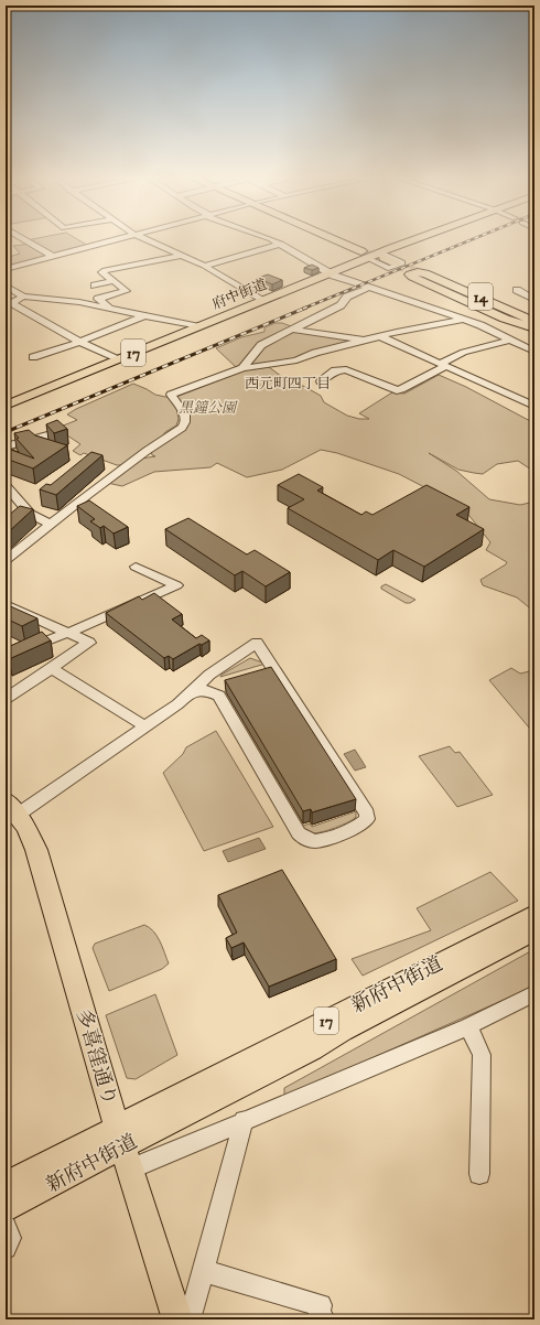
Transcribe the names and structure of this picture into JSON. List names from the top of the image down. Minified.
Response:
{"streets":{"main road":["府中街道","14","17","新府中街道","多喜窪通り"]},"crossings":[["新府中街道","多喜窪通り"]],"districts":["西元町四丁目"],"parks":["黒鐘公園"]}
